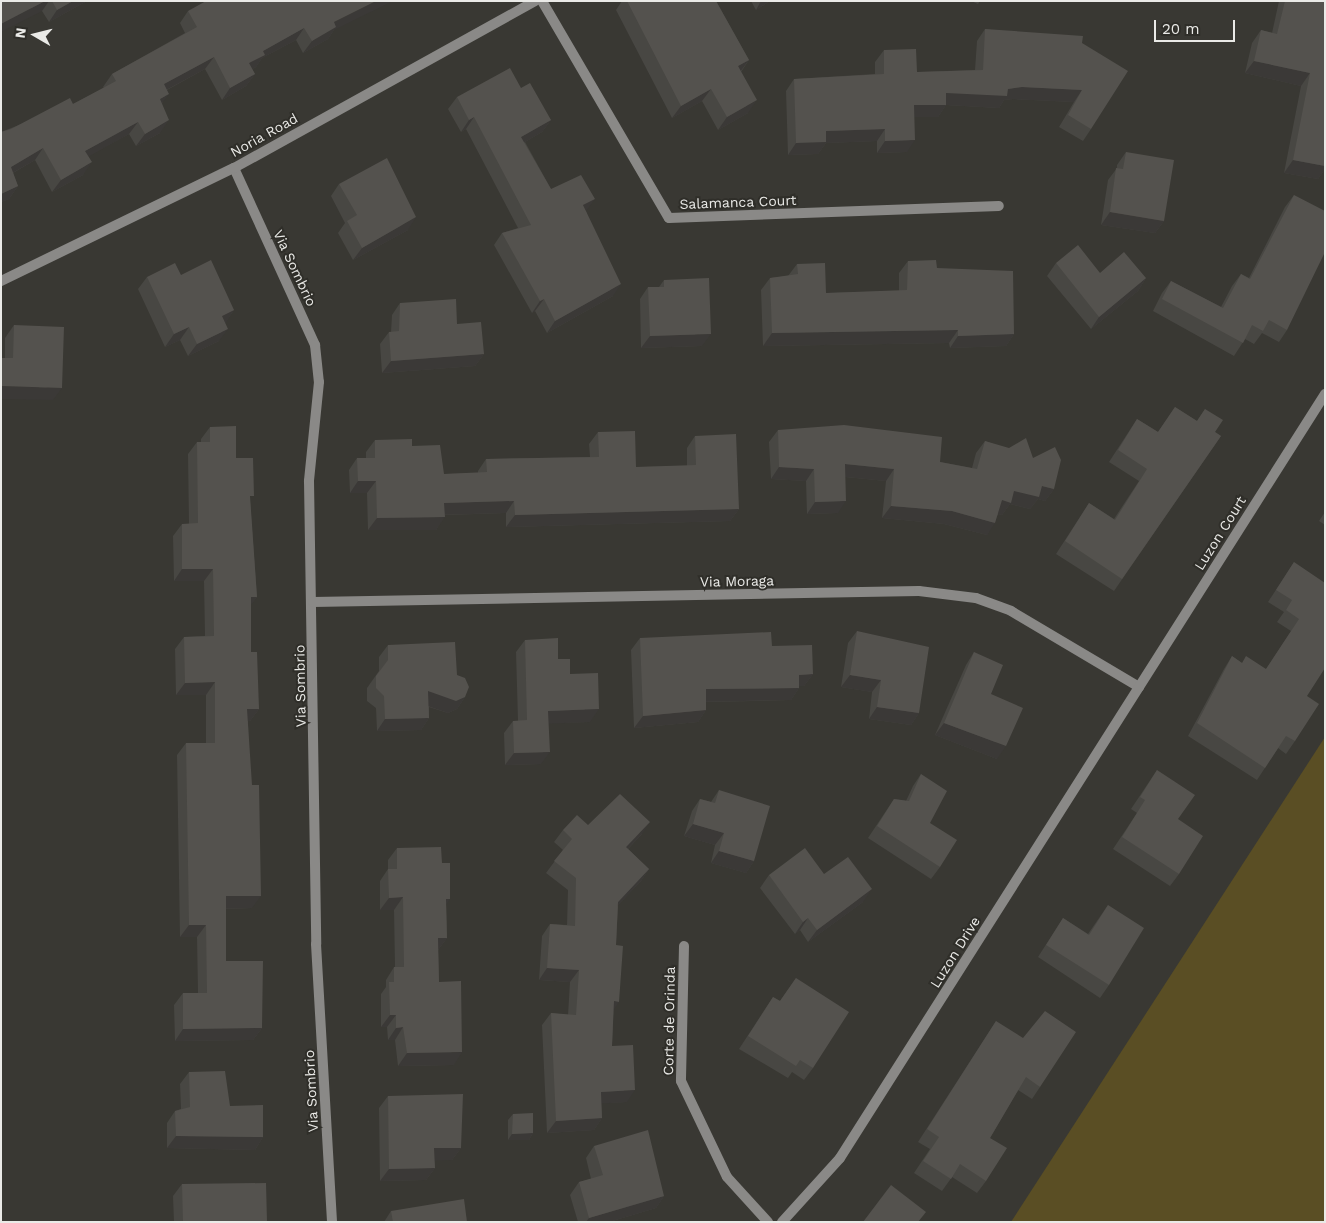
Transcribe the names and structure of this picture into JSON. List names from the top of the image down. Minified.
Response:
{"streets":{"street":["Noria Road","Salamanca Court","Via Sombrio","Luzon Court","Via Moraga","Luzon Drive","Corte de Orinda"]},"crossings":[["Noria Road","Via Sombrio"],["Via Sombrio","Via Moraga"],["Luzon Court","Via Moraga"],["Luzon Court","Luzon Drive"],["Via Moraga","Luzon Drive"]],"scale_bar":"20 m","north":"left"}
